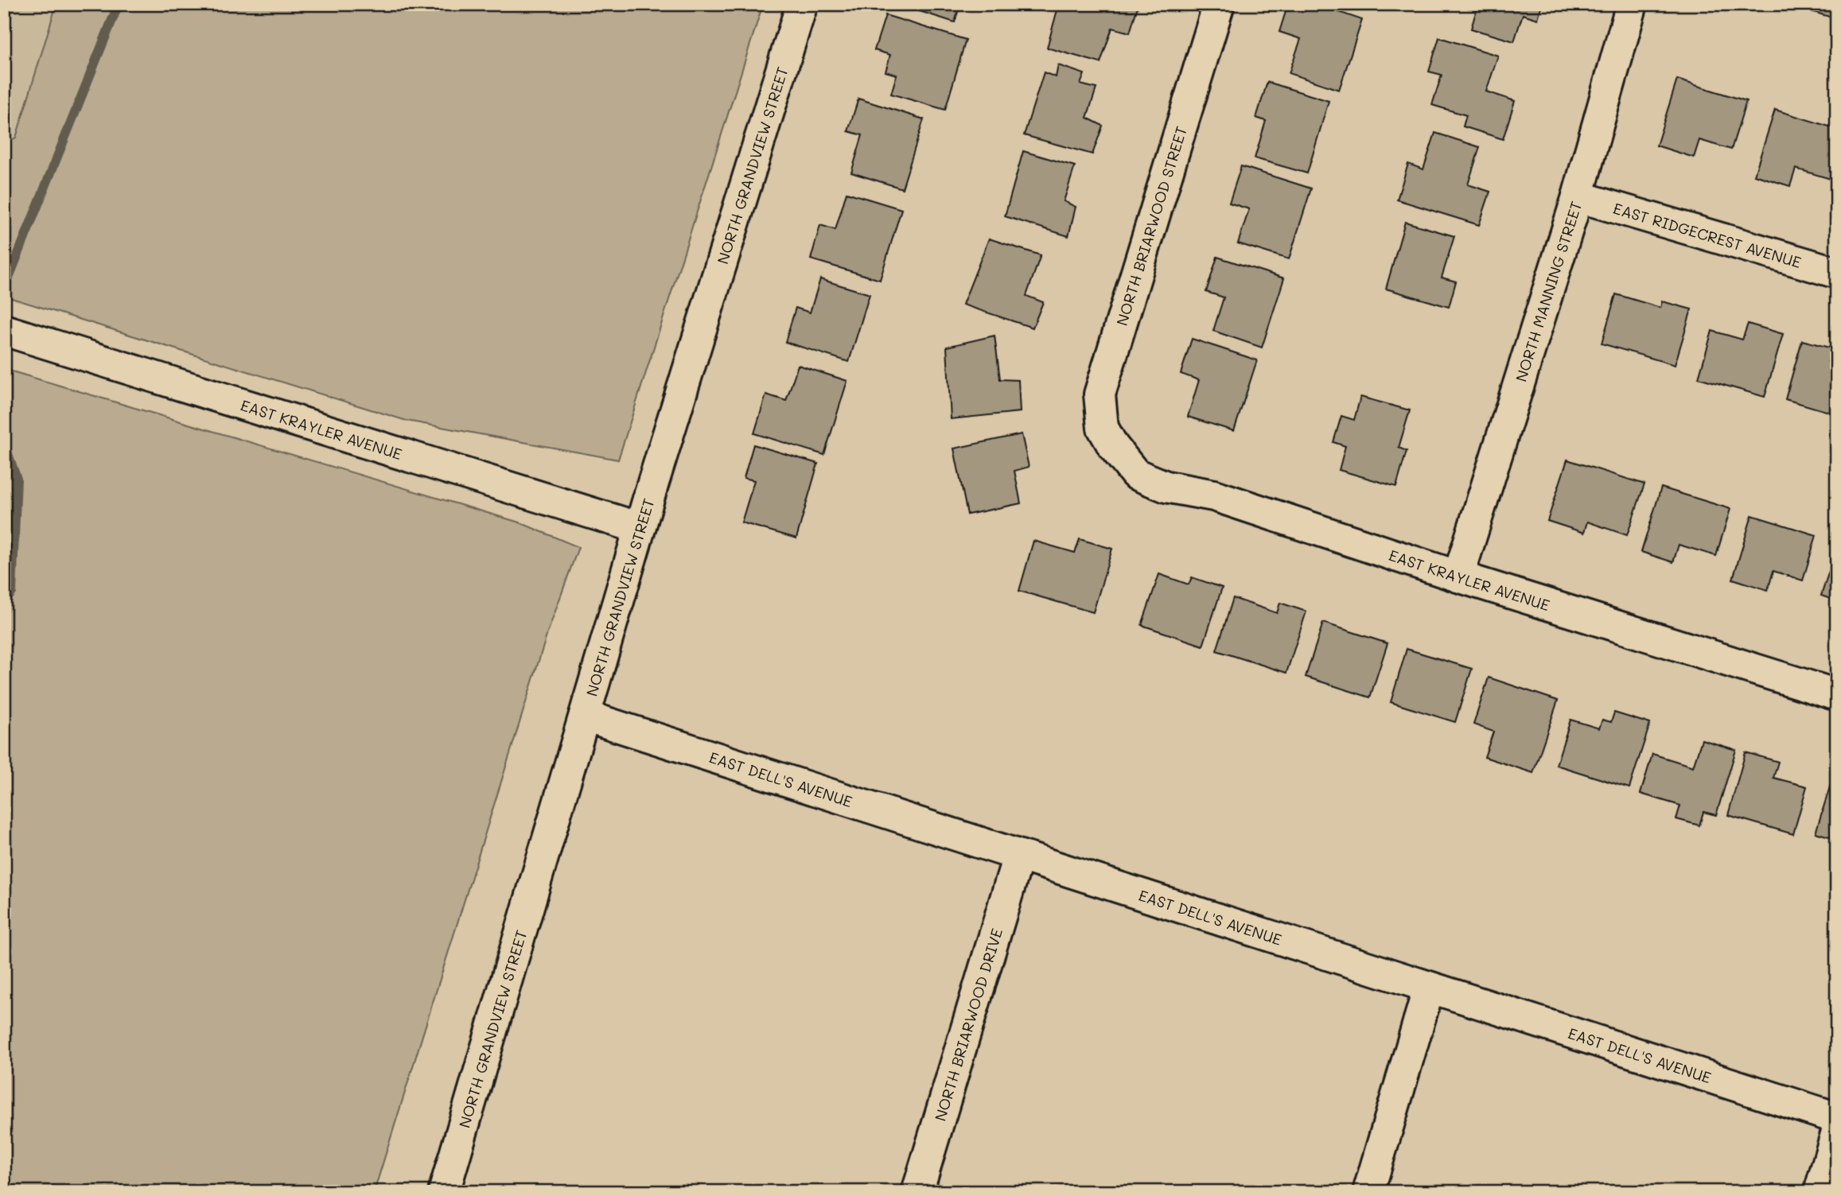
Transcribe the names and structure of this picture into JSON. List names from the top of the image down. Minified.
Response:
{"streets":{"street":["NORTH GRANDVIEW STREET","NORTH BRIARWOOD STREET","EAST RIDGECREST AVENUE","NORTH MANNING STREET","EAST KRAYLER AVENUE","EAST DELL'S AVENUE","NORTH BRIARWOOD DRIVE"]},"crossings":[["NORTH GRANDVIEW STREET","EAST KRAYLER AVENUE"],["NORTH GRANDVIEW STREET","EAST DELL'S AVENUE"],["NORTH BRIARWOOD STREET","EAST KRAYLER AVENUE"],["EAST RIDGECREST AVENUE","NORTH MANNING STREET"],["NORTH MANNING STREET","EAST KRAYLER AVENUE"],["EAST DELL'S AVENUE","NORTH BRIARWOOD DRIVE"]]}
